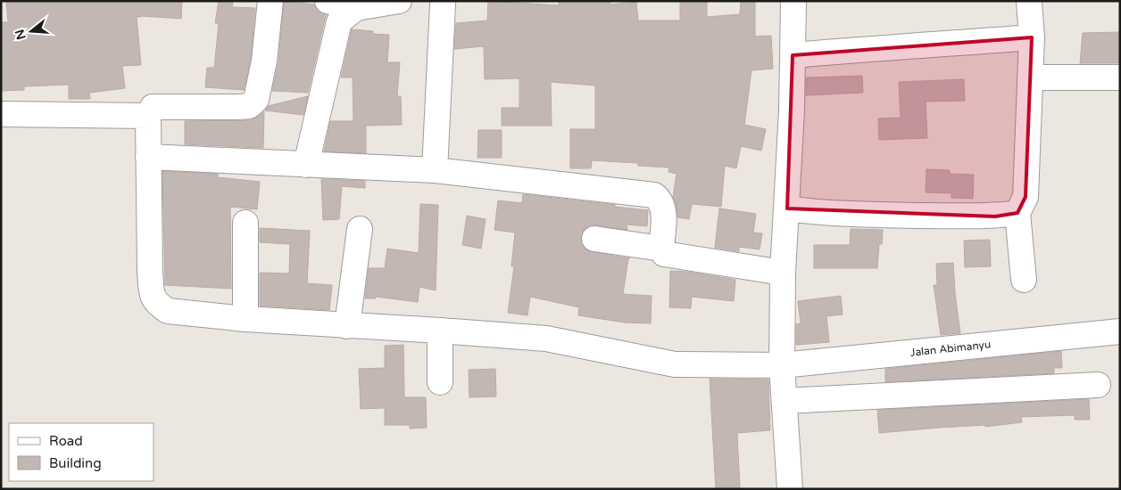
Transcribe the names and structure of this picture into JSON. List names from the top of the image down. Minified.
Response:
{"streets":{"street":["Jalan Abimanyu"]},"legend":["Road","Building"],"north":"left"}
